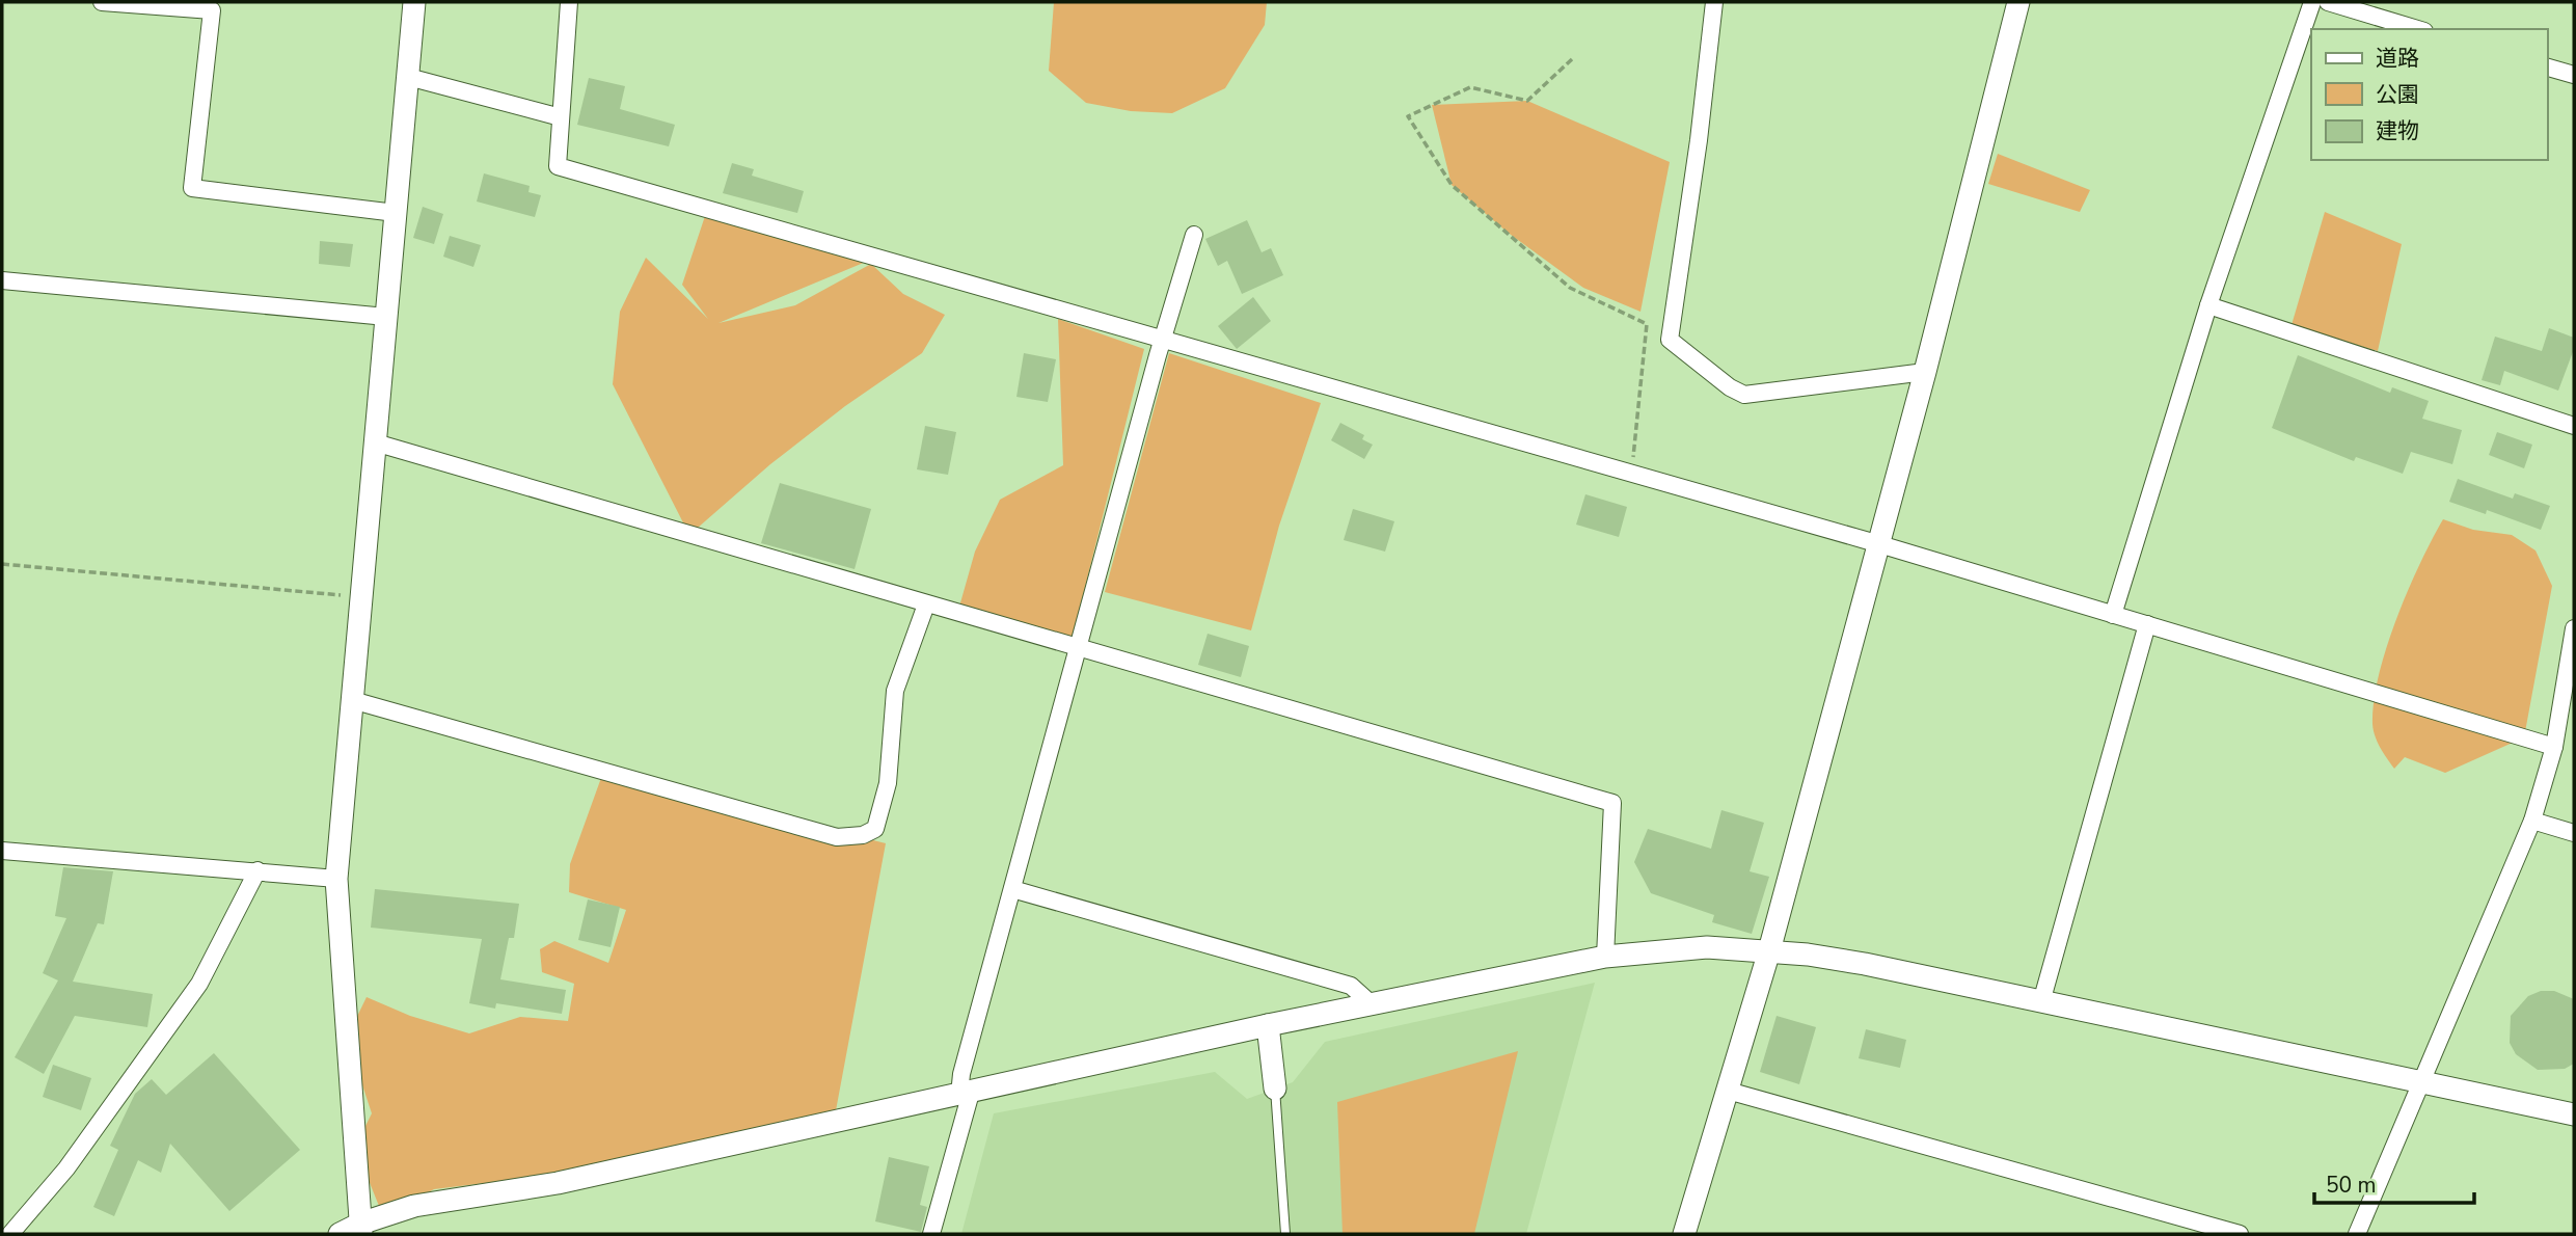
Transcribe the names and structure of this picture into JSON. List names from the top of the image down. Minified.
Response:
{"legend":["道路","公園","建物"],"scale_bar":"50 m"}
